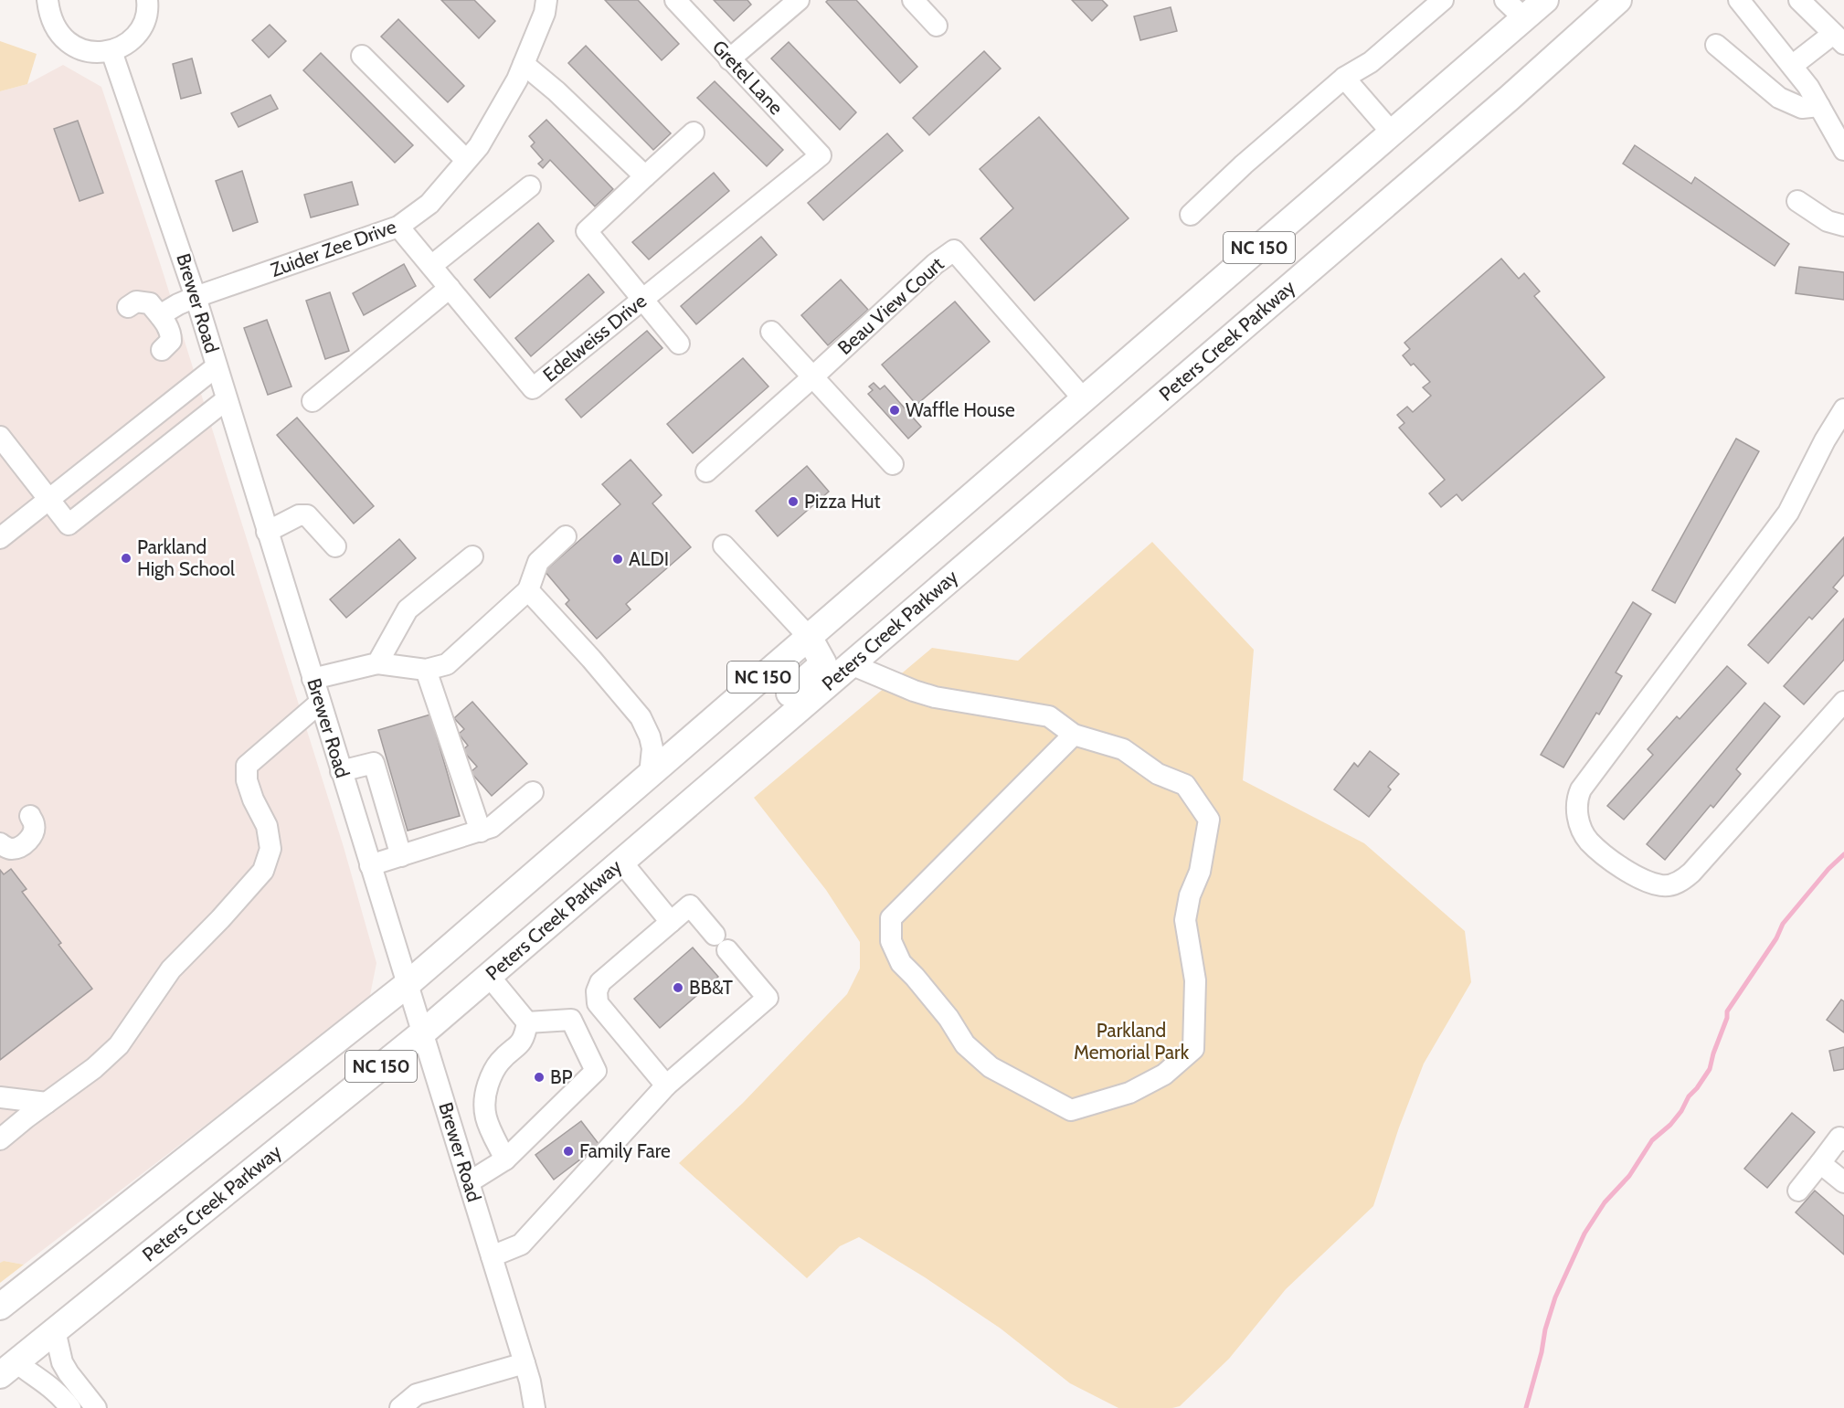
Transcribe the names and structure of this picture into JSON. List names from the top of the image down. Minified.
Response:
{"streets":{"main road":["NC 150","Peters Creek Parkway"],"street":["Gretel Lane","Zuider Zee Drive","Brewer Road","Beau View Court","Edelweiss Drive"]},"crossings":[["Gretel Lane","Edelweiss Drive"],["NC 150","Brewer Road"],["NC 150","Beau View Court"],["Zuider Zee Drive","Brewer Road"],["Zuider Zee Drive","Edelweiss Drive"],["Brewer Road","Peters Creek Parkway"]],"parks":["Parkland Memorial Park"],"places":["Waffle House","Pizza Hut","Parkland High School","ALDI","BB&T","BP","Family Fare"]}
